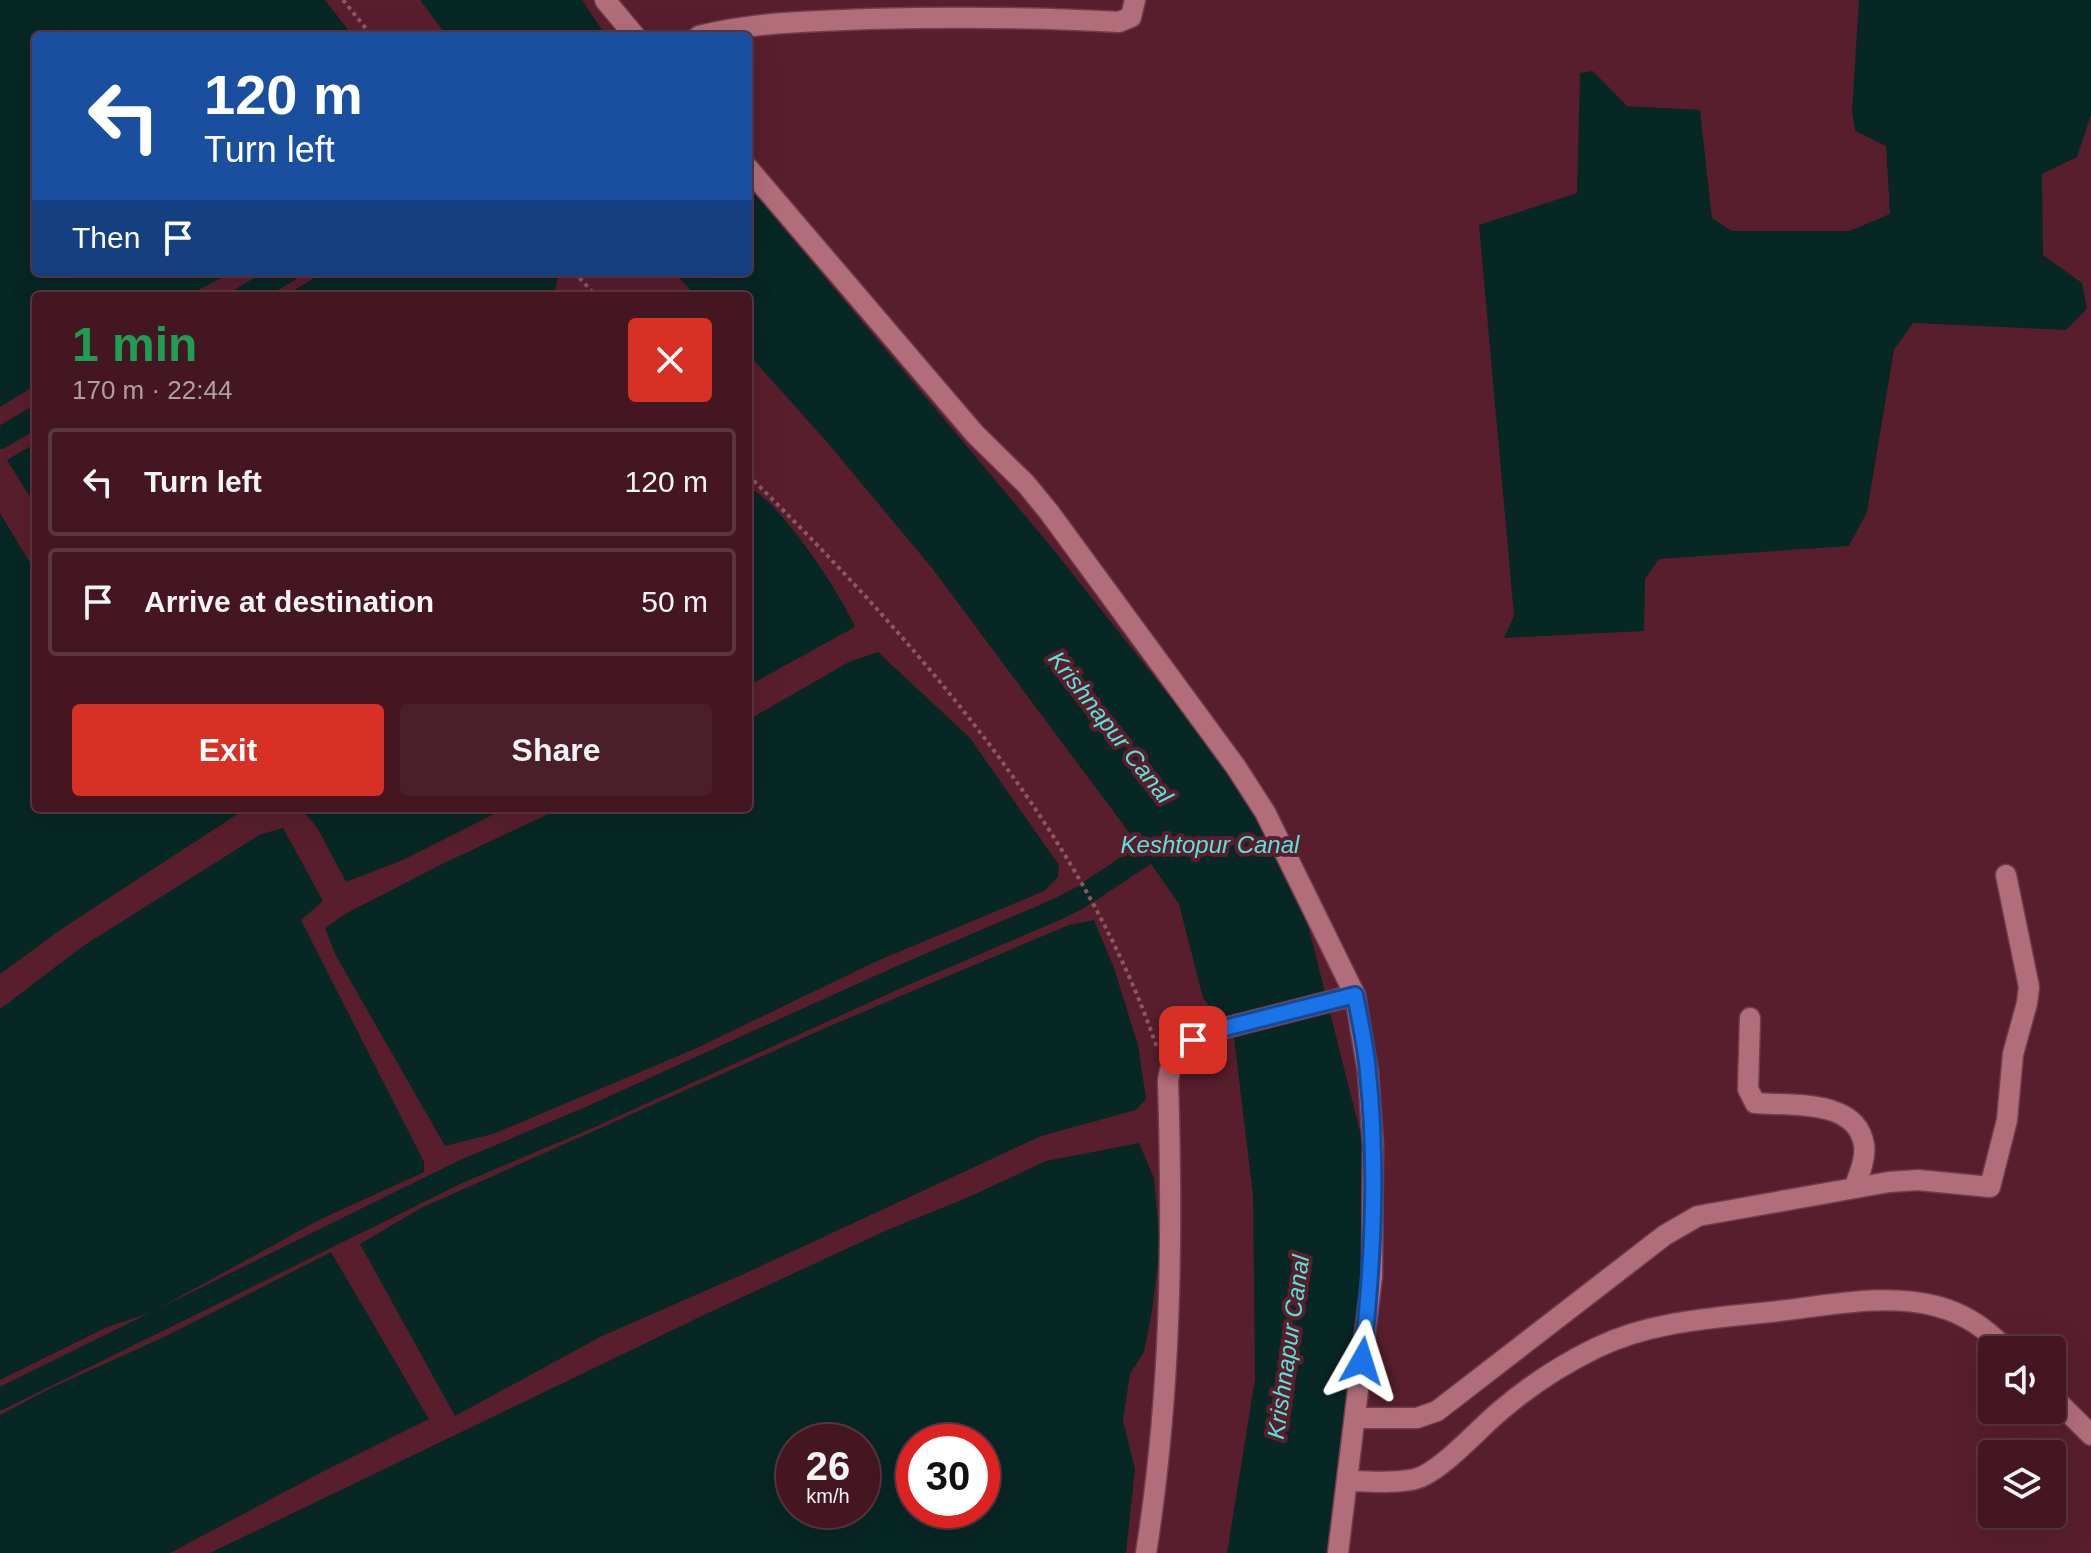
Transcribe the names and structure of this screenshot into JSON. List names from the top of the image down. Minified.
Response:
{"water":["Krishnapur Canal","Keshtopur Canal"],"page":{"turn":["120 m","Turn left"],"then":"Then","heading":["1 min","170 m · 22:44"],"list":[{"name":"Turn left","value":"120 m"},{"name":"Arrive at destination","value":"50 m"}],"buttons":["Exit","Share"],"speed":"26 km/h","limit":"30"}}
